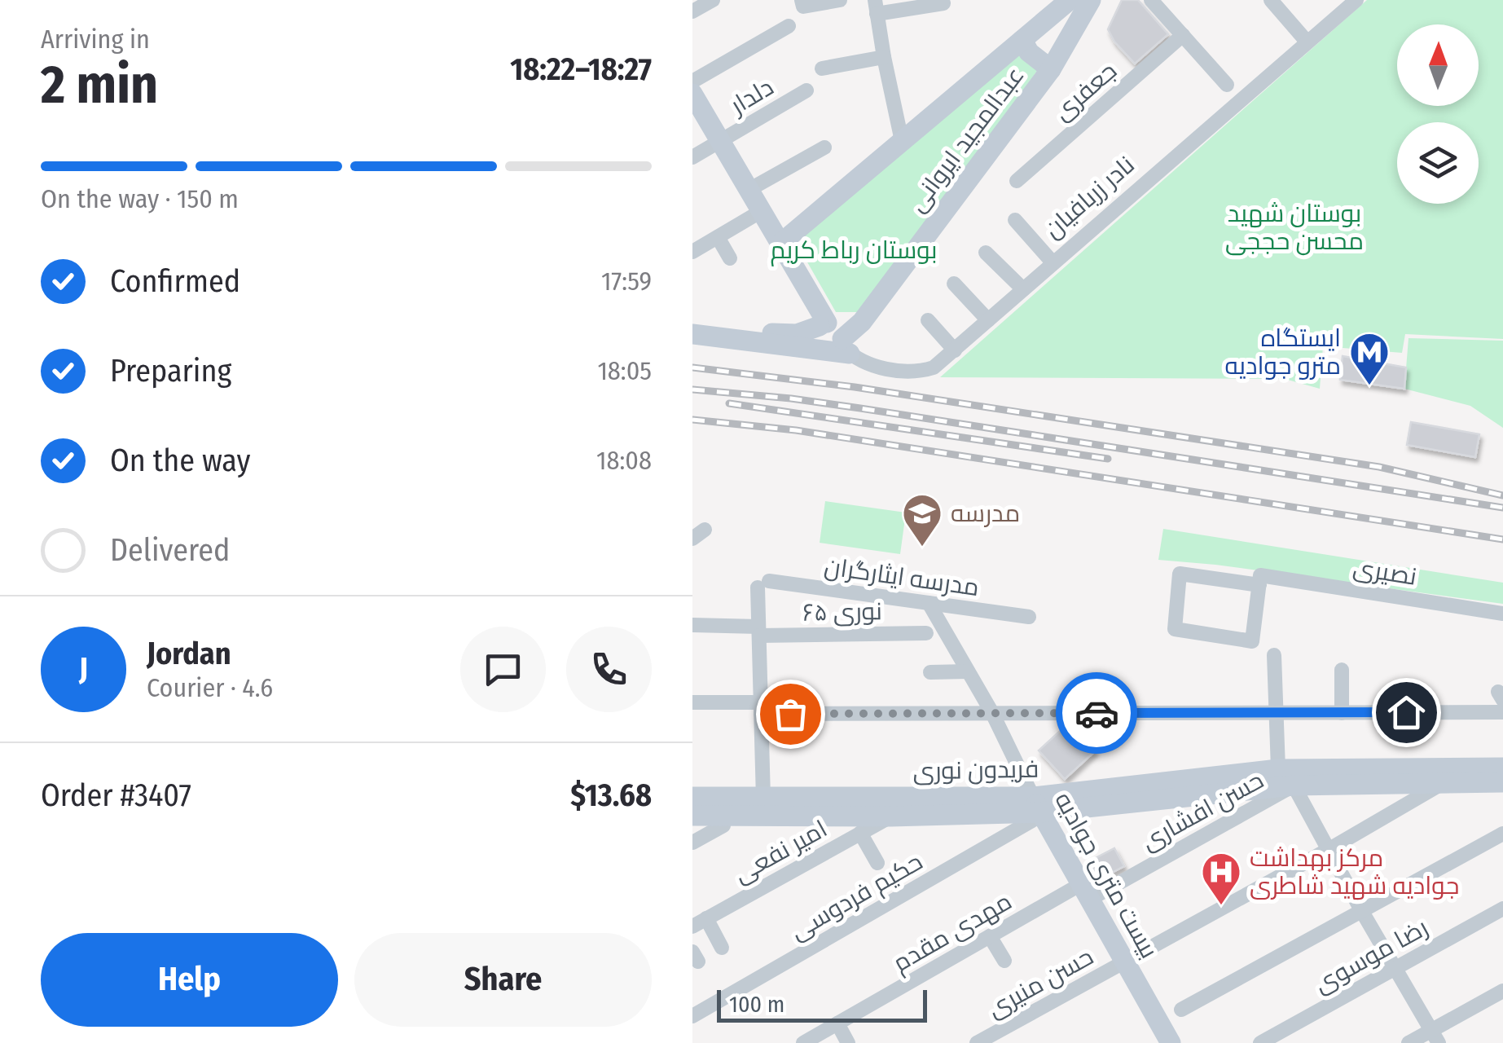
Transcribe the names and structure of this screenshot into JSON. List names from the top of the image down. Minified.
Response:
{"streets":{"main road":["عبدالمجید ایروانی","نادر زربافیان","فریدون نوری","بیست متری جوادیه"],"street":["جعفری","دلدار","نصیری","مدرسه ایثارگران","نوری ۶۵","حسن افشاری","امیر نفعی","حکیم فردوسی","مهدی مقدم","رضا موسوی","حسن منیری"]},"crossings":[["عبدالمجید ایروانی","نادر زربافیان"],["مدرسه ایثارگران","نوری ۶۵"],["مدرسه ایثارگران","بیست متری جوادیه"],["فریدون نوری","حسن افشاری"],["فریدون نوری","امیر نفعی"],["فریدون نوری","بیست متری جوادیه"],["فریدون نوری","حکیم فردوسی"],["فریدون نوری","حسن منیری"],["حسن افشاری","بیست متری جوادیه"],["حسن افشاری","مهدی مقدم"],["بیست متری جوادیه","حکیم فردوسی"],["بیست متری جوادیه","مهدی مقدم"],["بیست متری جوادیه","حسن منیری"]],"parks":["بوستان شهید محسن حججی","بوستان رباط کریم"],"places":{"metro station":["ایستگاه مترو جوادیه"],"school or university":["مدرسه"],"hospital":["مرکز بهداشت جوادیه شهید شاطری"]},"scale_bar":"100 m","north":"top","page":{"heading":["2 min","Arriving in","18:22–18:27"],"panel":["Jordan","Courier · 4.6","Order #3407","$13.68"],"bar":"On the way · 150 m","list":[["Confirmed","17:59"],["Preparing","18:05"],["On the way","18:08"],"Delivered"],"round":"J","buttons":["Help","Share"],"scale":"100 m"}}
